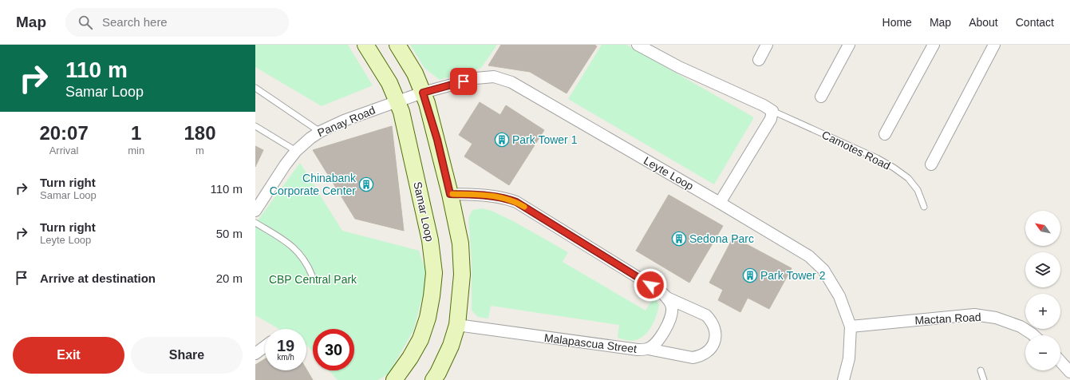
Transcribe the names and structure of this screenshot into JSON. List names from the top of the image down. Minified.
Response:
{"streets":{"street":["Panay Road","Camotes Road","Leyte Loop","Samar Loop","Mactan Road","Malapascua Street"]},"crossings":[["Panay Road","Leyte Loop"],["Panay Road","Samar Loop"],["Leyte Loop","Samar Loop"],["Leyte Loop","Mactan Road"]],"parks":["CBP Central Park"],"places":{"building":["Park Tower 1","Chinabank Corporate Center","Sedona Parc","Park Tower 2"]},"north":"top left","page":{"header":"Map","search":"Search here","nav":["Home","Map","About","Contact"],"turn":["110 m","Samar Loop"],"eta":["20:07","Arrival","1","min","180","m"],"list":[{"name":"Turn right","note":"Samar Loop","value":"110 m"},{"name":"Turn right","note":"Leyte Loop","value":"50 m"},{"name":"Arrive at destination","value":"20 m"}],"map_buttons":["+","−"],"speed":"19 km/h","limit":"30","buttons":["Exit","Share"]}}
